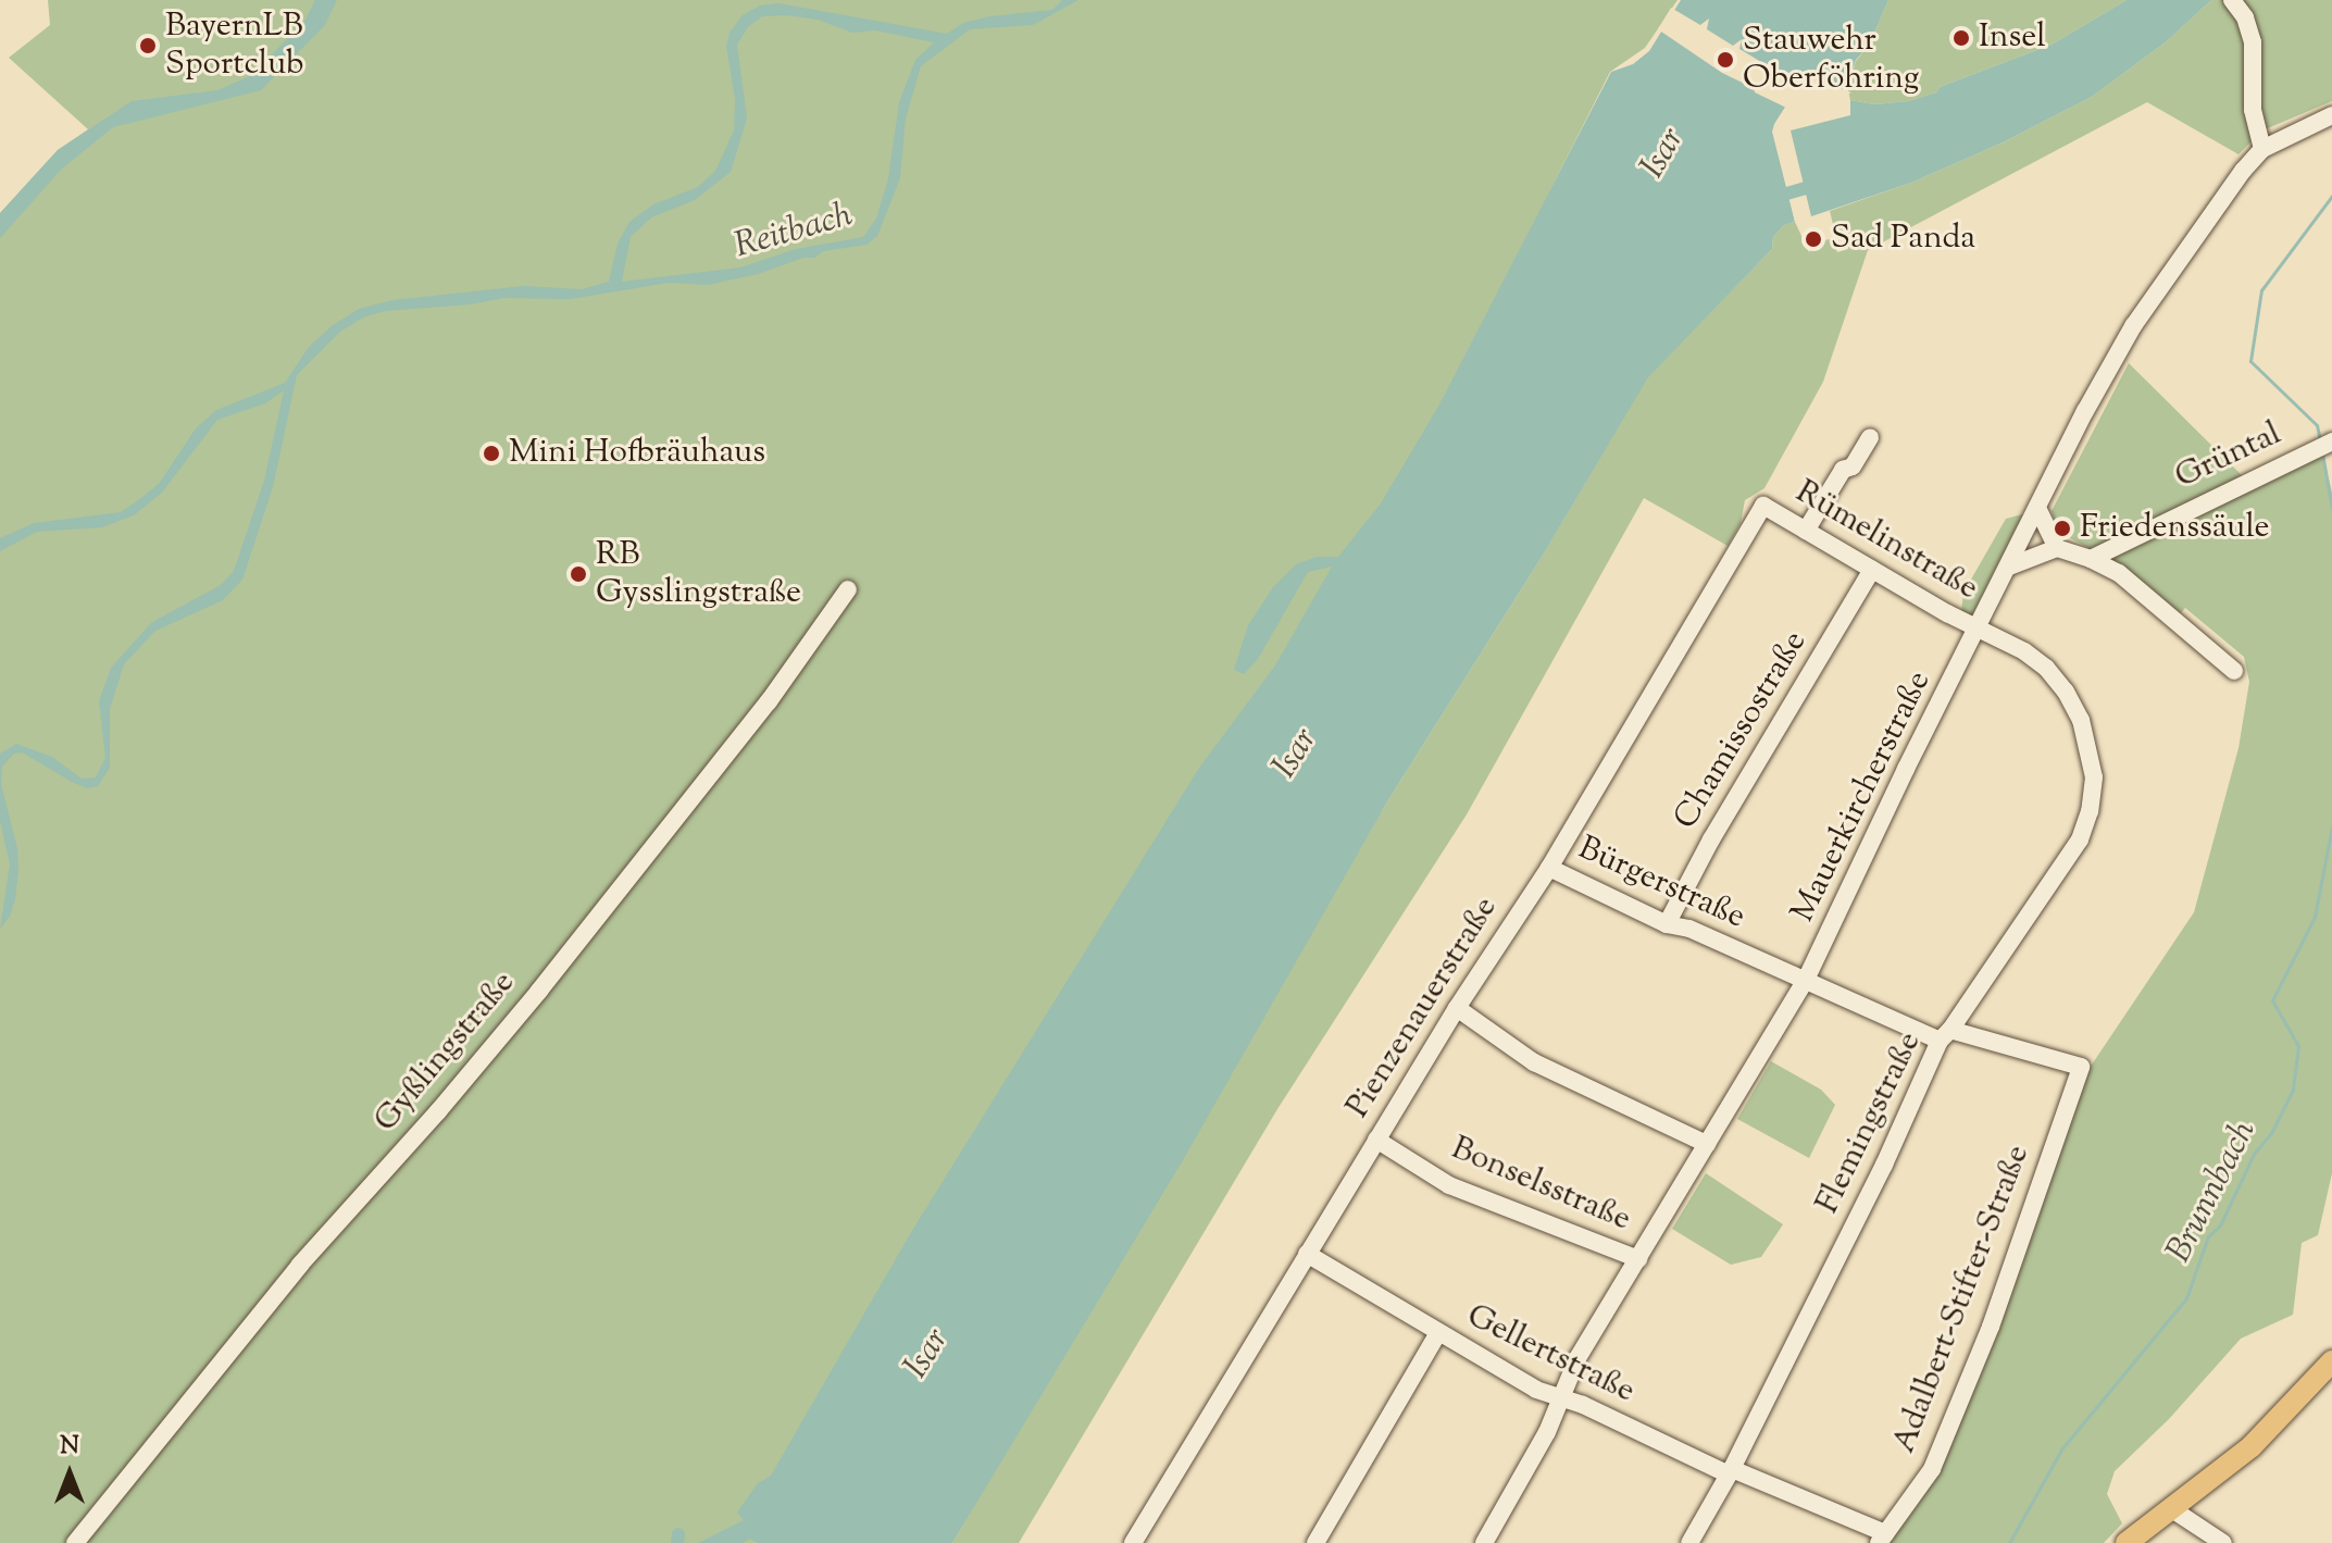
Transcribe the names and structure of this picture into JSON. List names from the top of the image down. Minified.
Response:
{"streets":{"street":["Grüntal","Rümelinstraße","Chamissostraße","Mauerkircherstraße","Bürgerstraße","Pienzenauerstraße","Gyßlingstraße","Flemingstraße","Bonselsstraße","Adalbert-Stifter-Straße","Gellertstraße"]},"crossings":[["Rümelinstraße","Chamissostraße"],["Rümelinstraße","Mauerkircherstraße"],["Rümelinstraße","Pienzenauerstraße"],["Rümelinstraße","Flemingstraße"],["Chamissostraße","Bürgerstraße"],["Mauerkircherstraße","Bürgerstraße"],["Mauerkircherstraße","Flemingstraße"],["Mauerkircherstraße","Bonselsstraße"],["Mauerkircherstraße","Gellertstraße"],["Bürgerstraße","Pienzenauerstraße"],["Bürgerstraße","Flemingstraße"],["Bürgerstraße","Adalbert-Stifter-Straße"],["Pienzenauerstraße","Bonselsstraße"],["Pienzenauerstraße","Gellertstraße"],["Flemingstraße","Gellertstraße"],["Adalbert-Stifter-Straße","Gellertstraße"]],"water":["Isar","Reitbach","Brunnbach"],"places":["Insel","BayernLB Sportclub","Stauwehr Oberföhring","Sad Panda","Mini Hofbräuhaus","Friedenssäule","RB Gysslingstraße"],"north":"top"}
